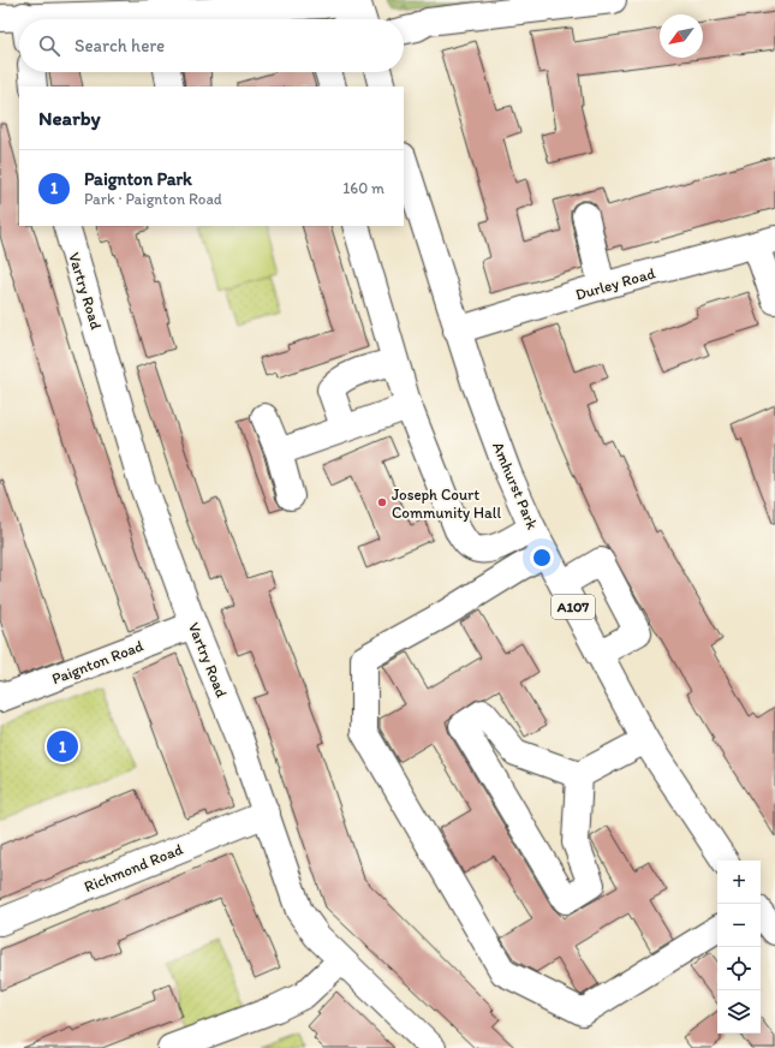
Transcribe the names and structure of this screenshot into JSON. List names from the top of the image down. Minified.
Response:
{"streets":{"street":["Durley Road","Vartry Road","Amhurst Park","A107","Paignton Road","Richmond Road"]},"crossings":[["Durley Road","Amhurst Park"],["Vartry Road","Paignton Road"],["Vartry Road","Richmond Road"]],"places":["Joseph Court Community Hall"],"north":"bottom left","page":{"search":"Search here","heading":"Nearby","list":[{"mark":"1","name":"Paignton Park","note":"Park · Paignton Road","value":"160 m"}],"pins":"1","map_buttons":["+","−"]}}
